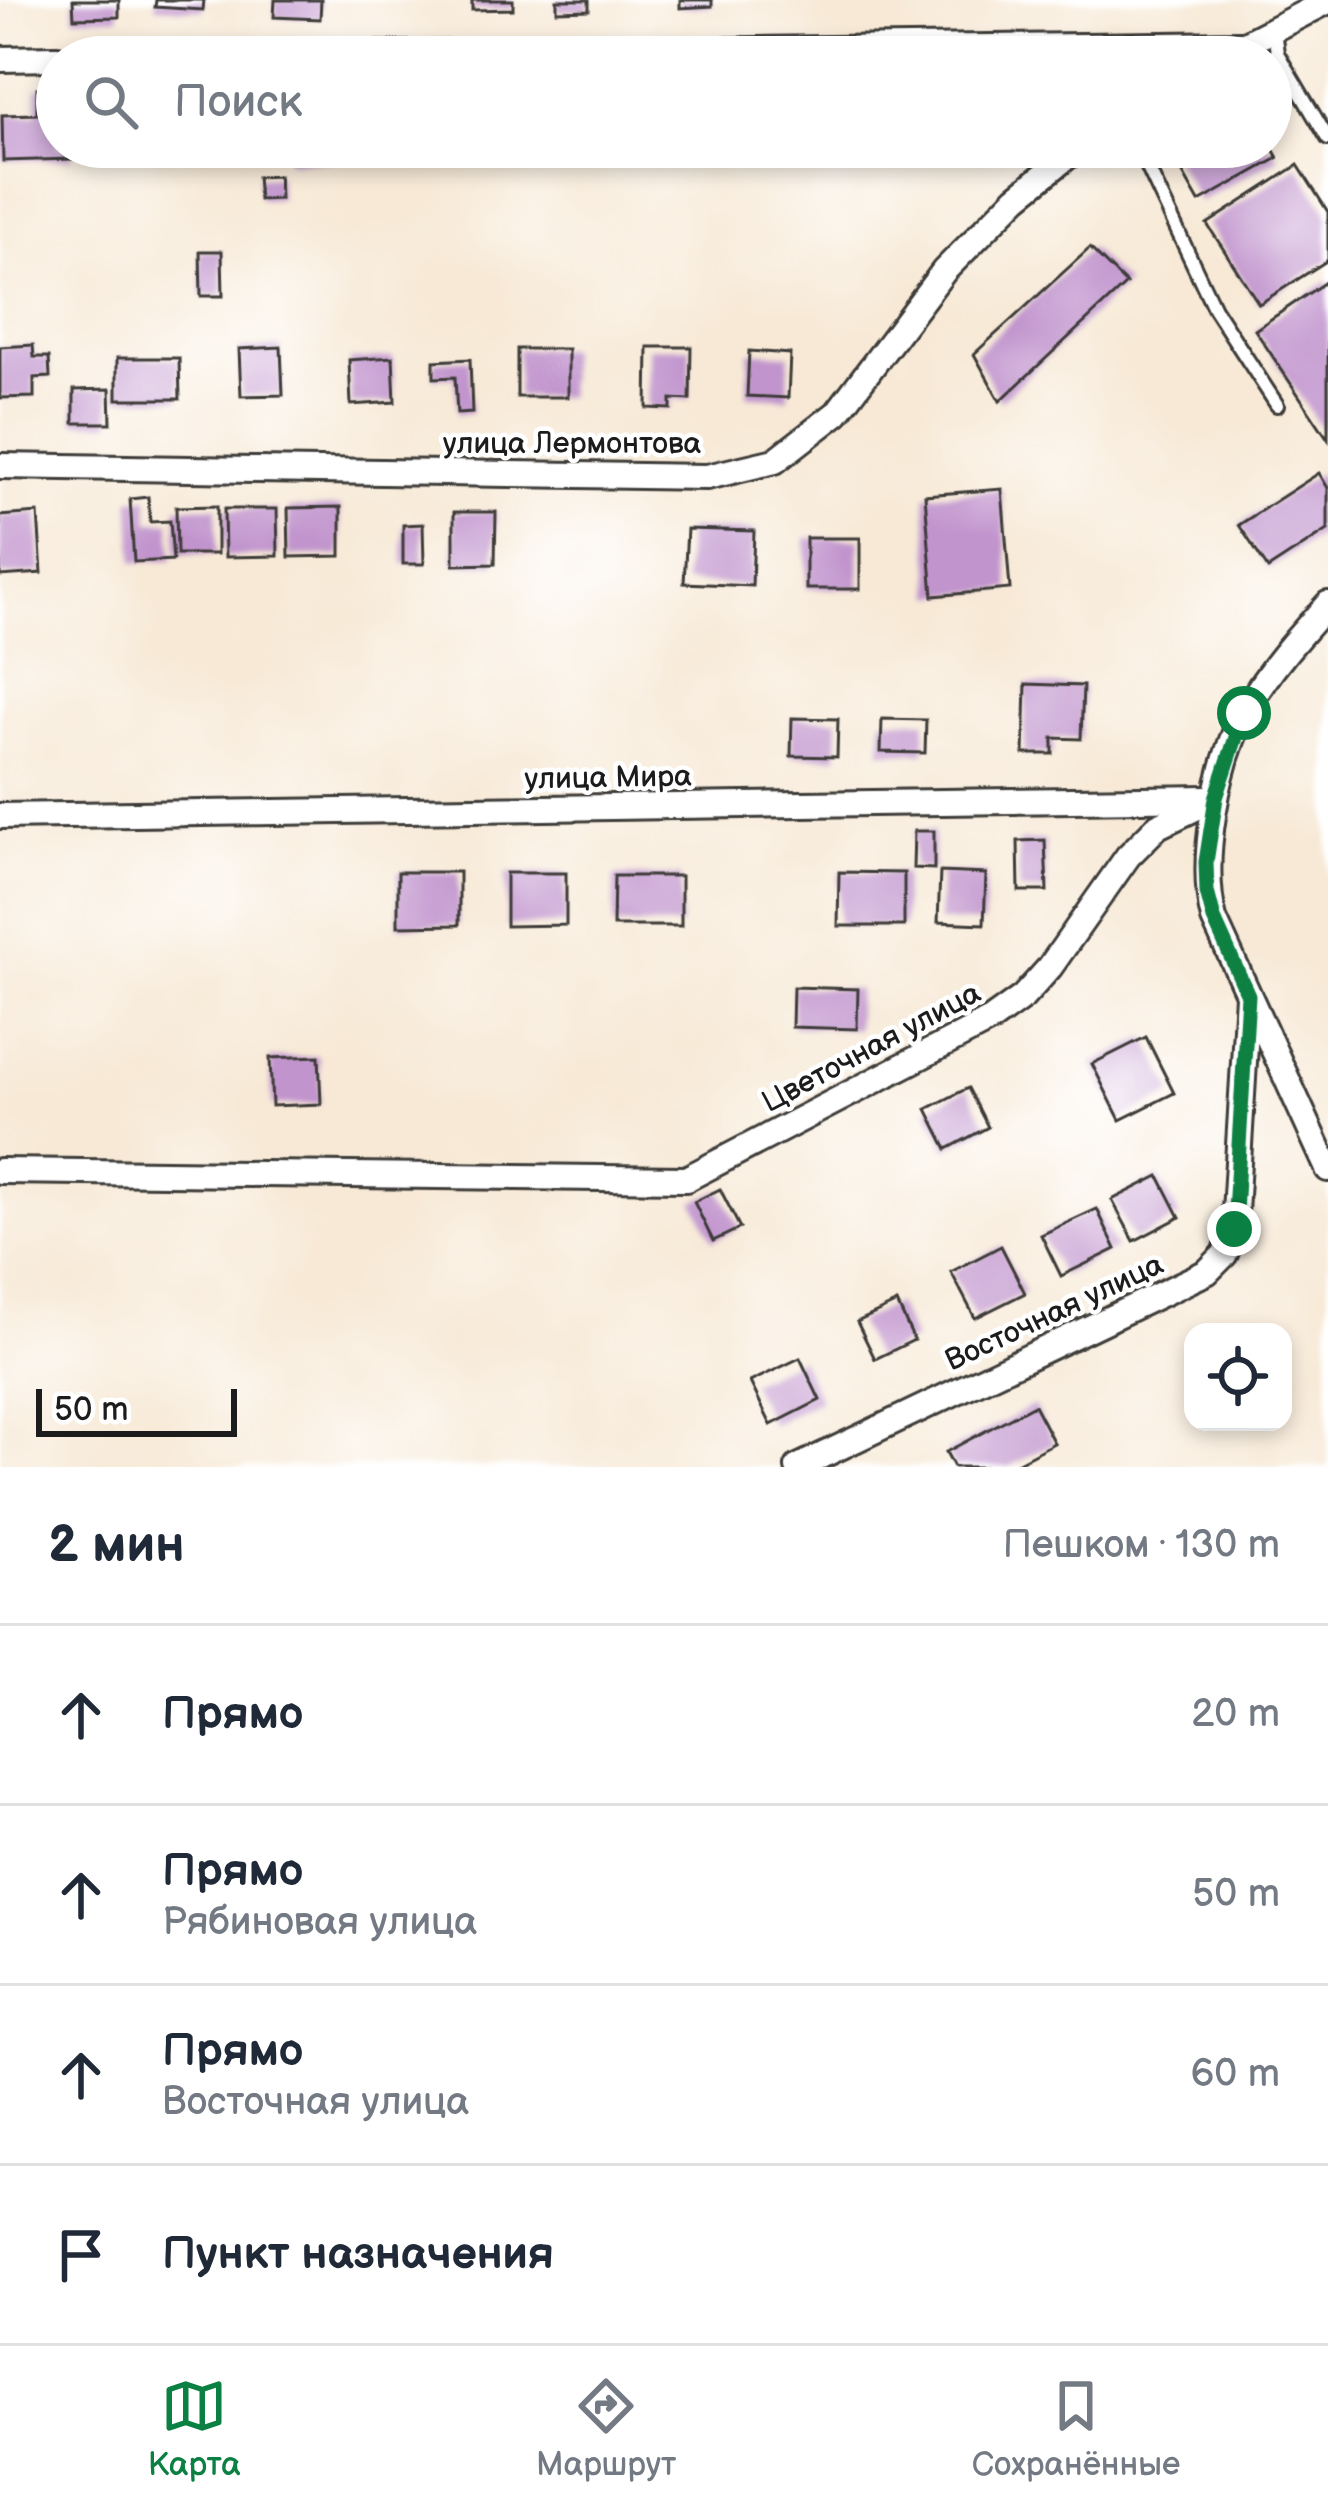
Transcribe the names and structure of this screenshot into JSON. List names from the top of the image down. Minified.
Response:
{"streets":{"street":["улица Лермонтова","улица Мира","Цветочная улица","Восточная улица"]},"crossings":[["улица Мира","Цветочная улица"]],"scale_bar":"50 m","page":{"search":"Поиск","scale":"50 m","heading":["2 мин","Пешком · 130 m"],"list":[["Прямо","20 m"],["Прямо","Рябиновая улица","50 m"],["Прямо","Восточная улица","60 m"],"Пункт назначения"],"nav":["Карта","Маршрут","Сохранённые"]}}
